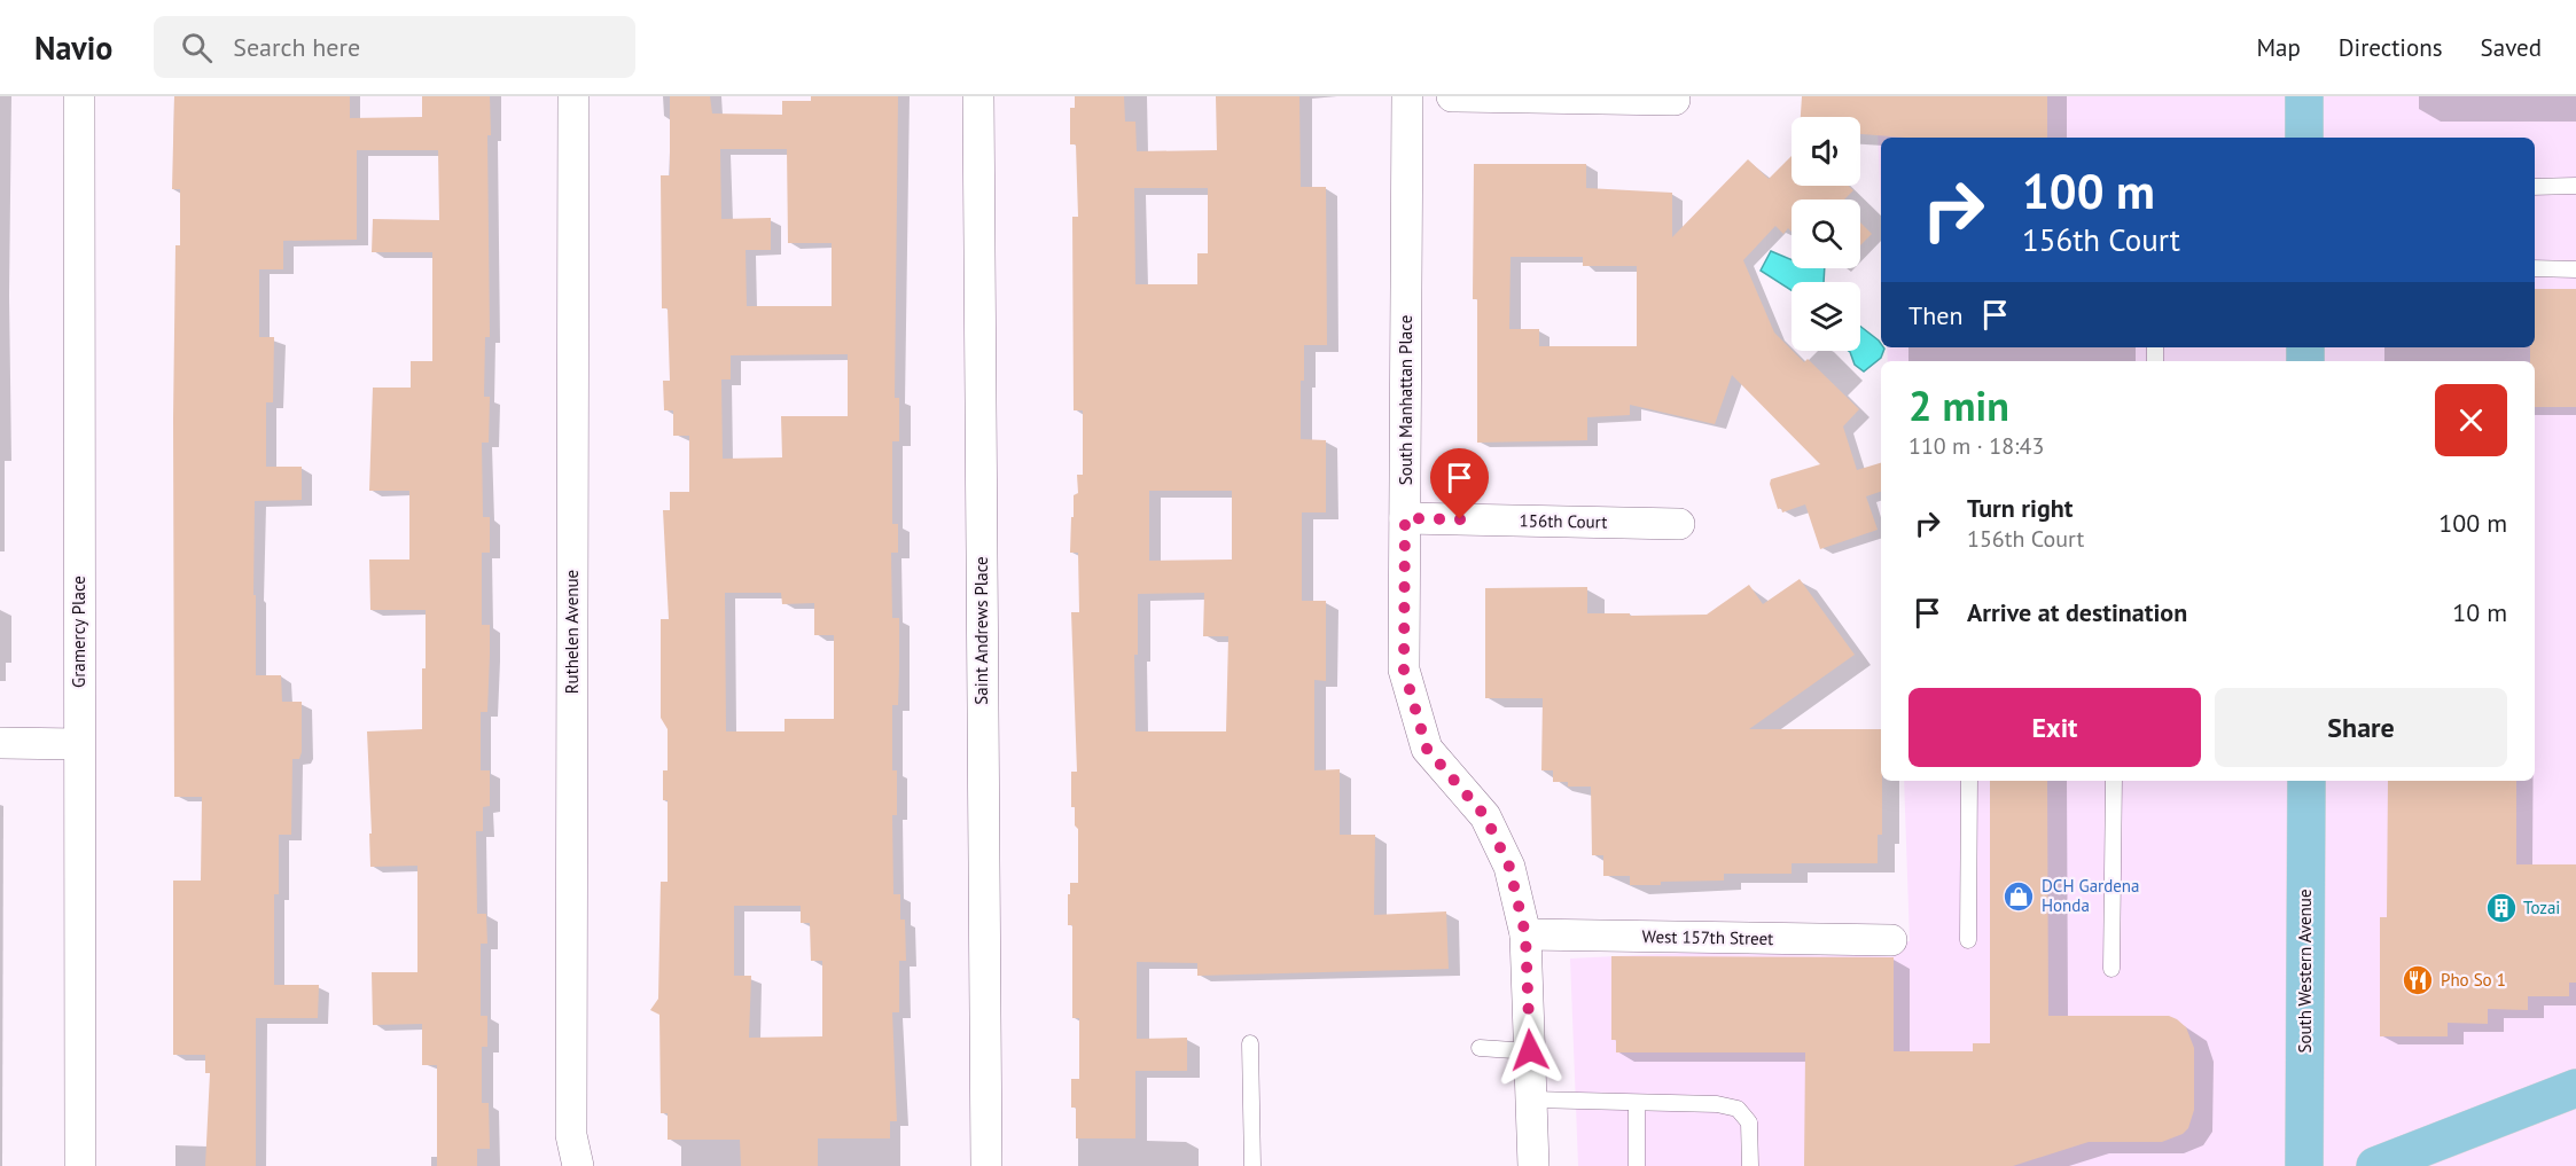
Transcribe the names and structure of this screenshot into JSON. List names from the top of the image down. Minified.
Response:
{"streets":{"main road":["South Western Avenue"],"street":["South Manhattan Place","156th Court","Saint Andrews Place","Gramercy Place","Ruthelen Avenue","West 157th Street"]},"crossings":[["South Manhattan Place","156th Court"],["South Manhattan Place","West 157th Street"]],"places":{"shop":["DCH Gardena Honda"],"building":["Tozai"],"restaurant":["Pho So 1"]},"page":{"header":"Navio","search":"Search here","nav":["Map","Directions","Saved"],"turn":["100 m","156th Court"],"then":"Then","heading":["2 min","110 m · 18:43"],"list":[{"name":"Turn right","note":"156th Court","value":"100 m"},{"name":"Arrive at destination","value":"10 m"}],"buttons":["Exit","Share"]}}
